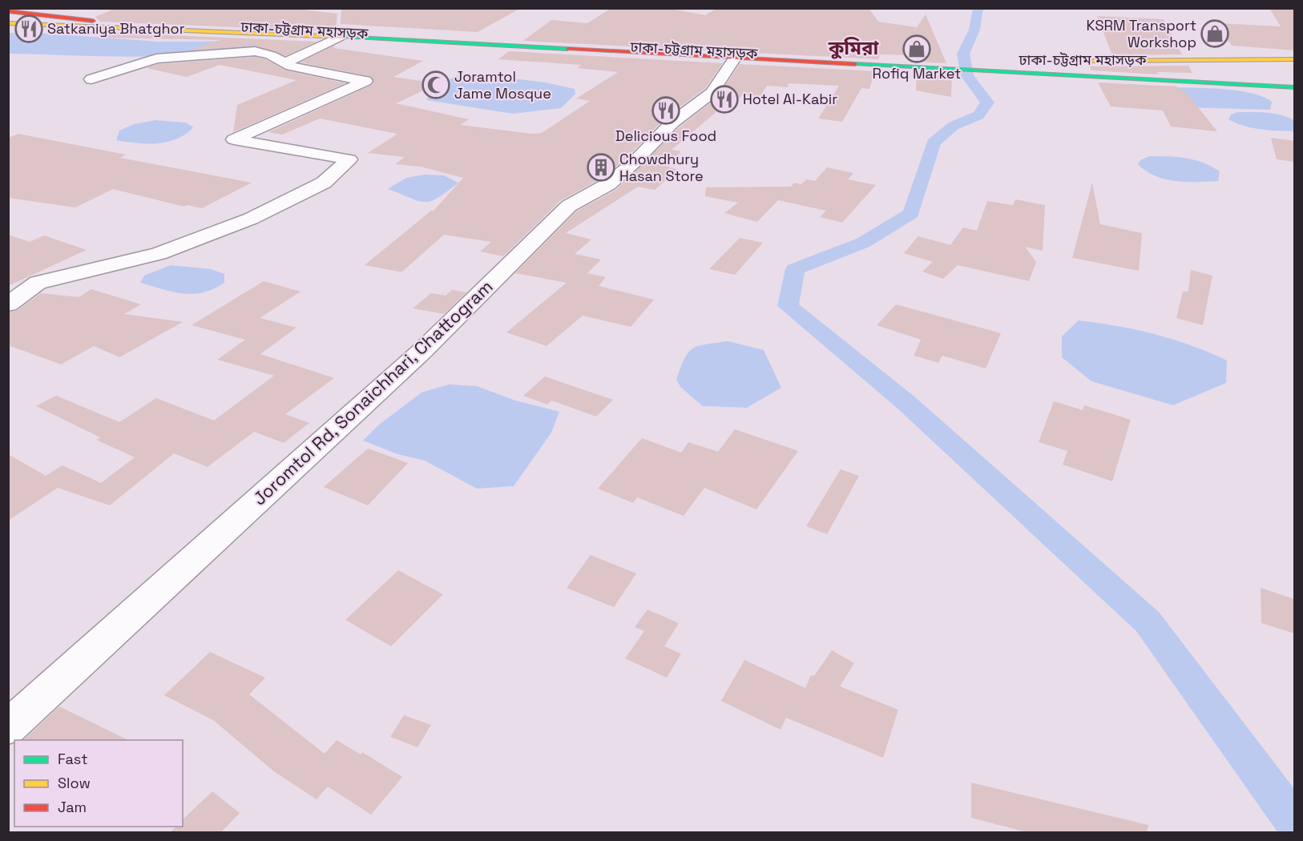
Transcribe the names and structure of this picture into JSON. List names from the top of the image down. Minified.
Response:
{"streets":{"main road":["ঢাকা-চট্টগ্রাম মহাসড়ক"],"street":["Joromtol Rd, Sonaichhari, Chattogram"]},"crossings":[["ঢাকা-চট্টগ্রাম মহাসড়ক","Joromtol Rd, Sonaichhari, Chattogram"]],"districts":["কুমিরা"],"places":{"restaurant":["Satkaniya Bhatghor","Hotel Al-Kabir","Delicious Food"],"shop":["KSRM Transport Workshop","Rofiq Market"],"mosque":["Joramtol Jame Mosque"],"building":["Chowdhury Hasan Store"]},"legend":["Fast","Slow","Jam"]}
